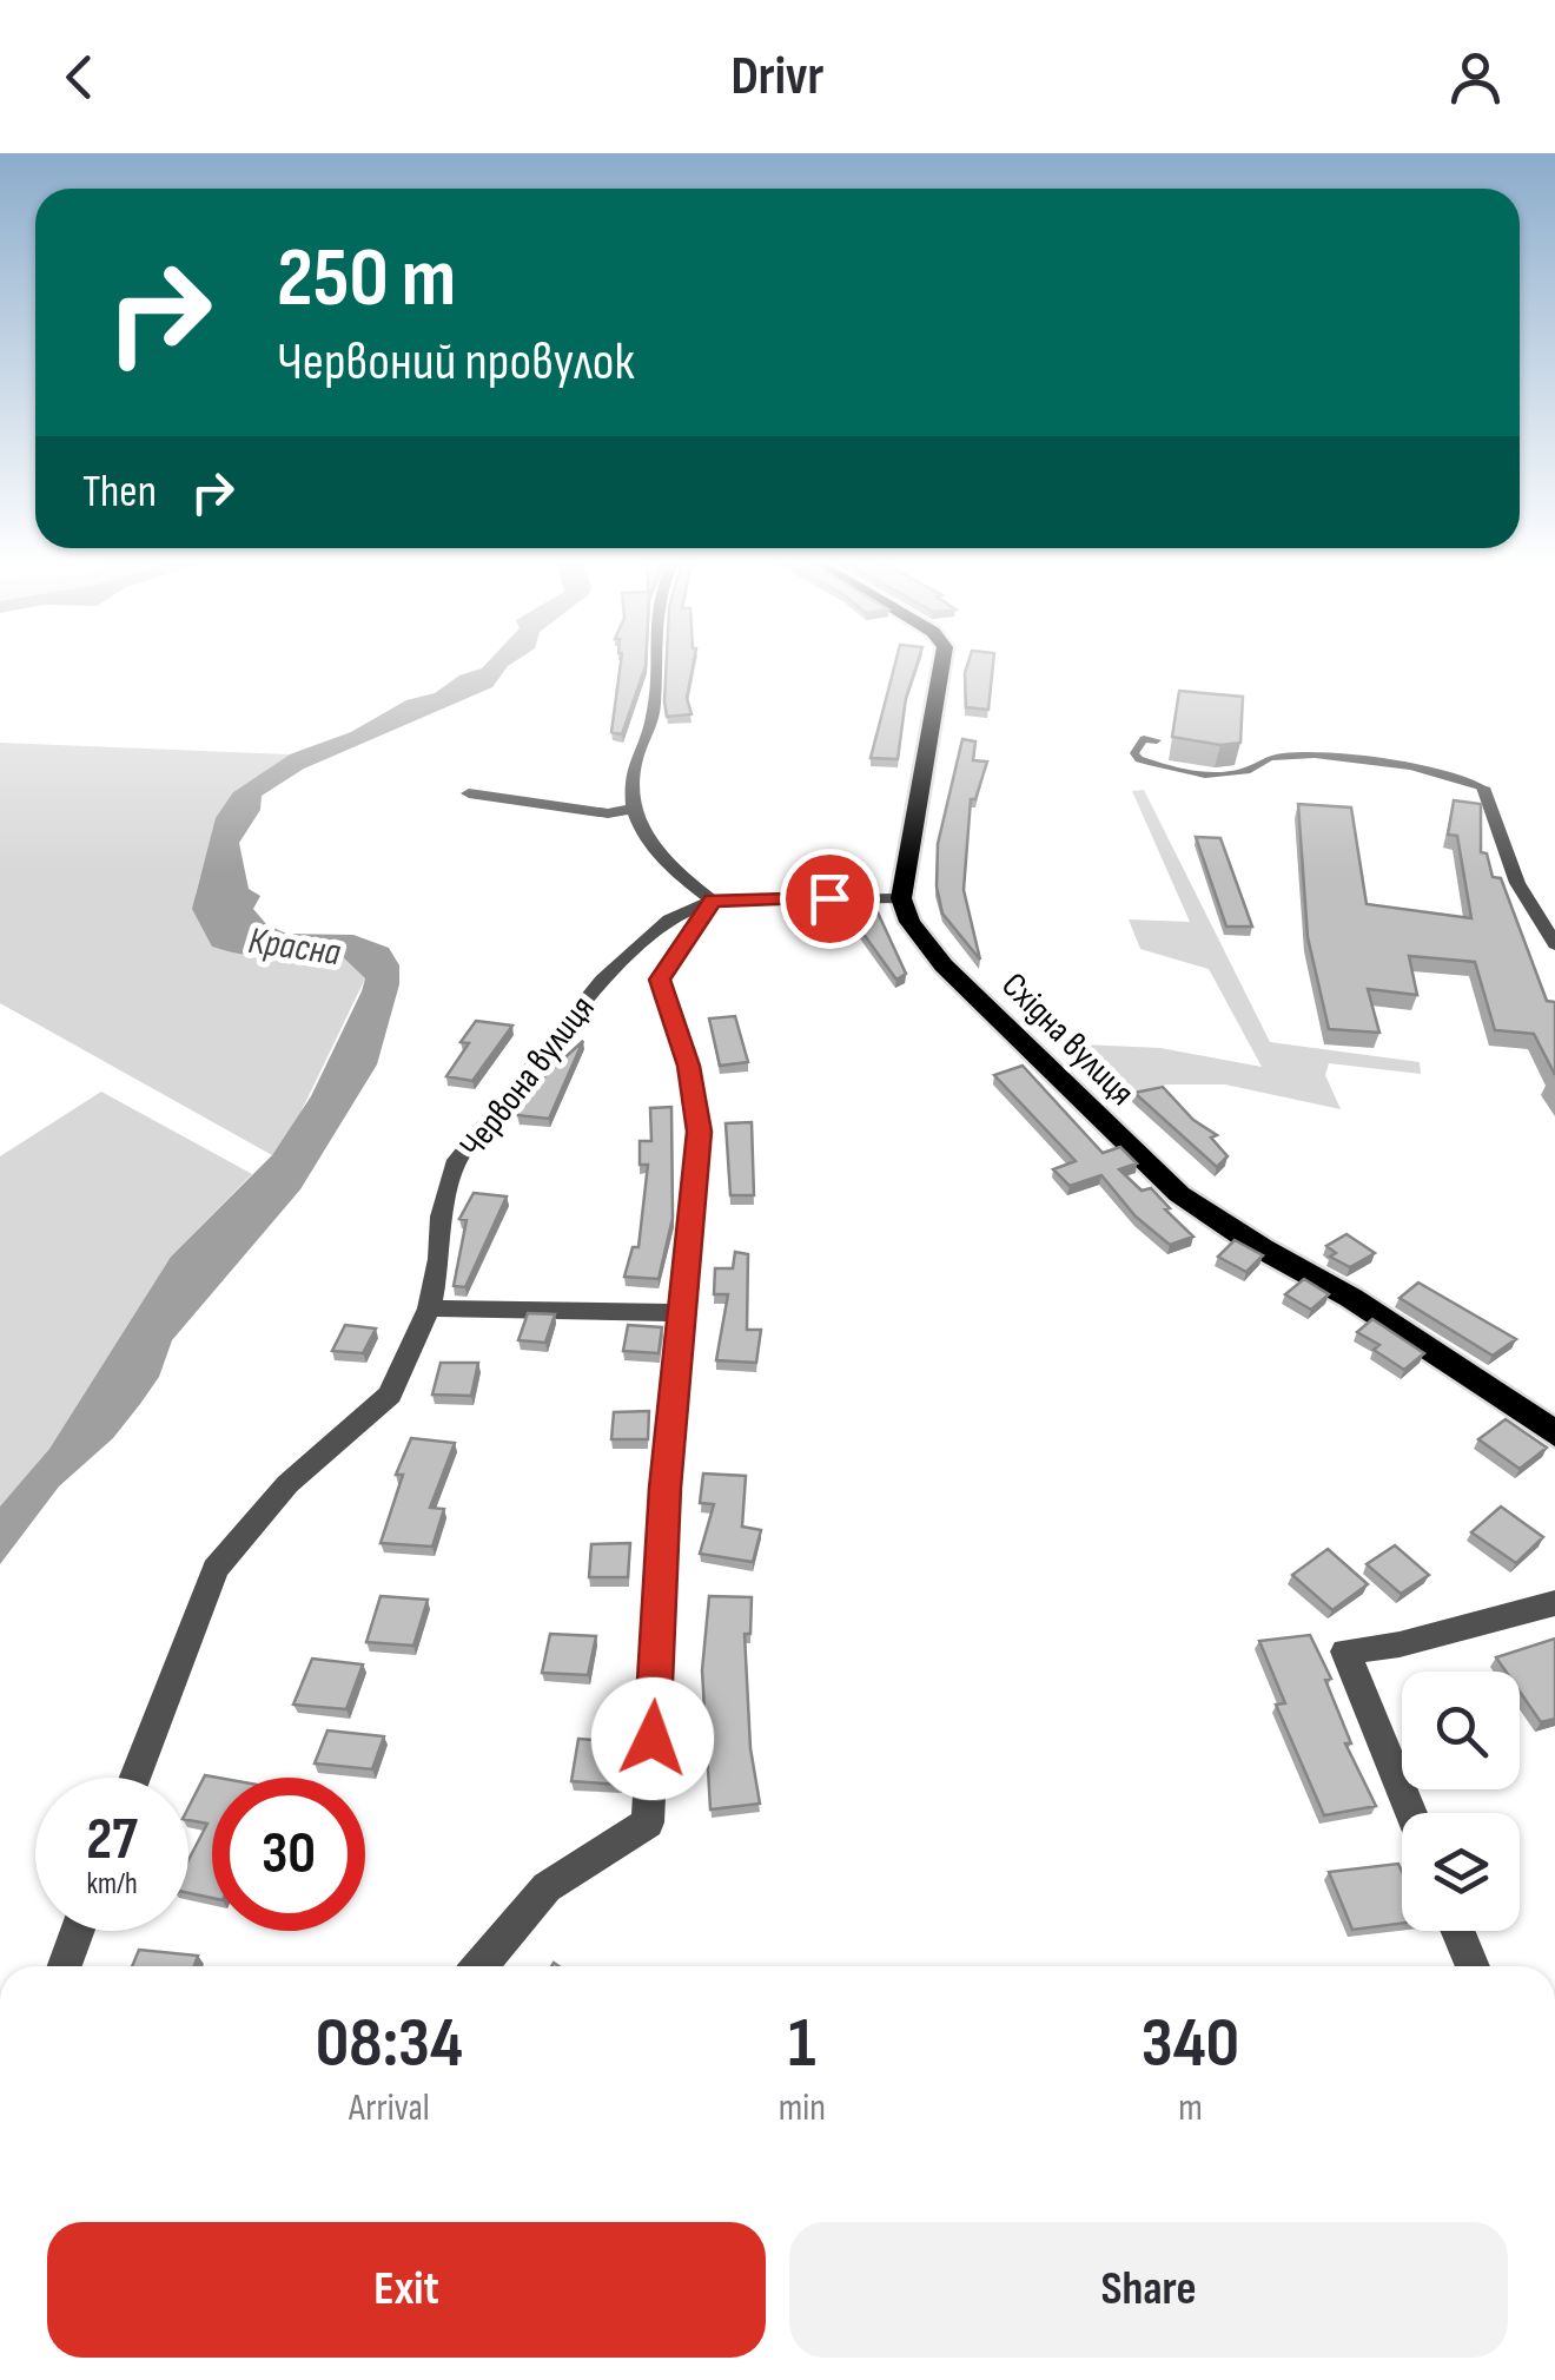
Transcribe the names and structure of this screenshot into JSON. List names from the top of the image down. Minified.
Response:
{"streets":{"main road":["Східна вулиця"],"street":["Червона вулиця"]},"water":["Красна"],"page":{"header":"Drivr","turn":["250 m","Червоний провулок"],"then":"Then","speed":"27 km/h","limit":"30","eta":["08:34","Arrival","1","min","340","m"],"buttons":["Exit","Share"]}}
